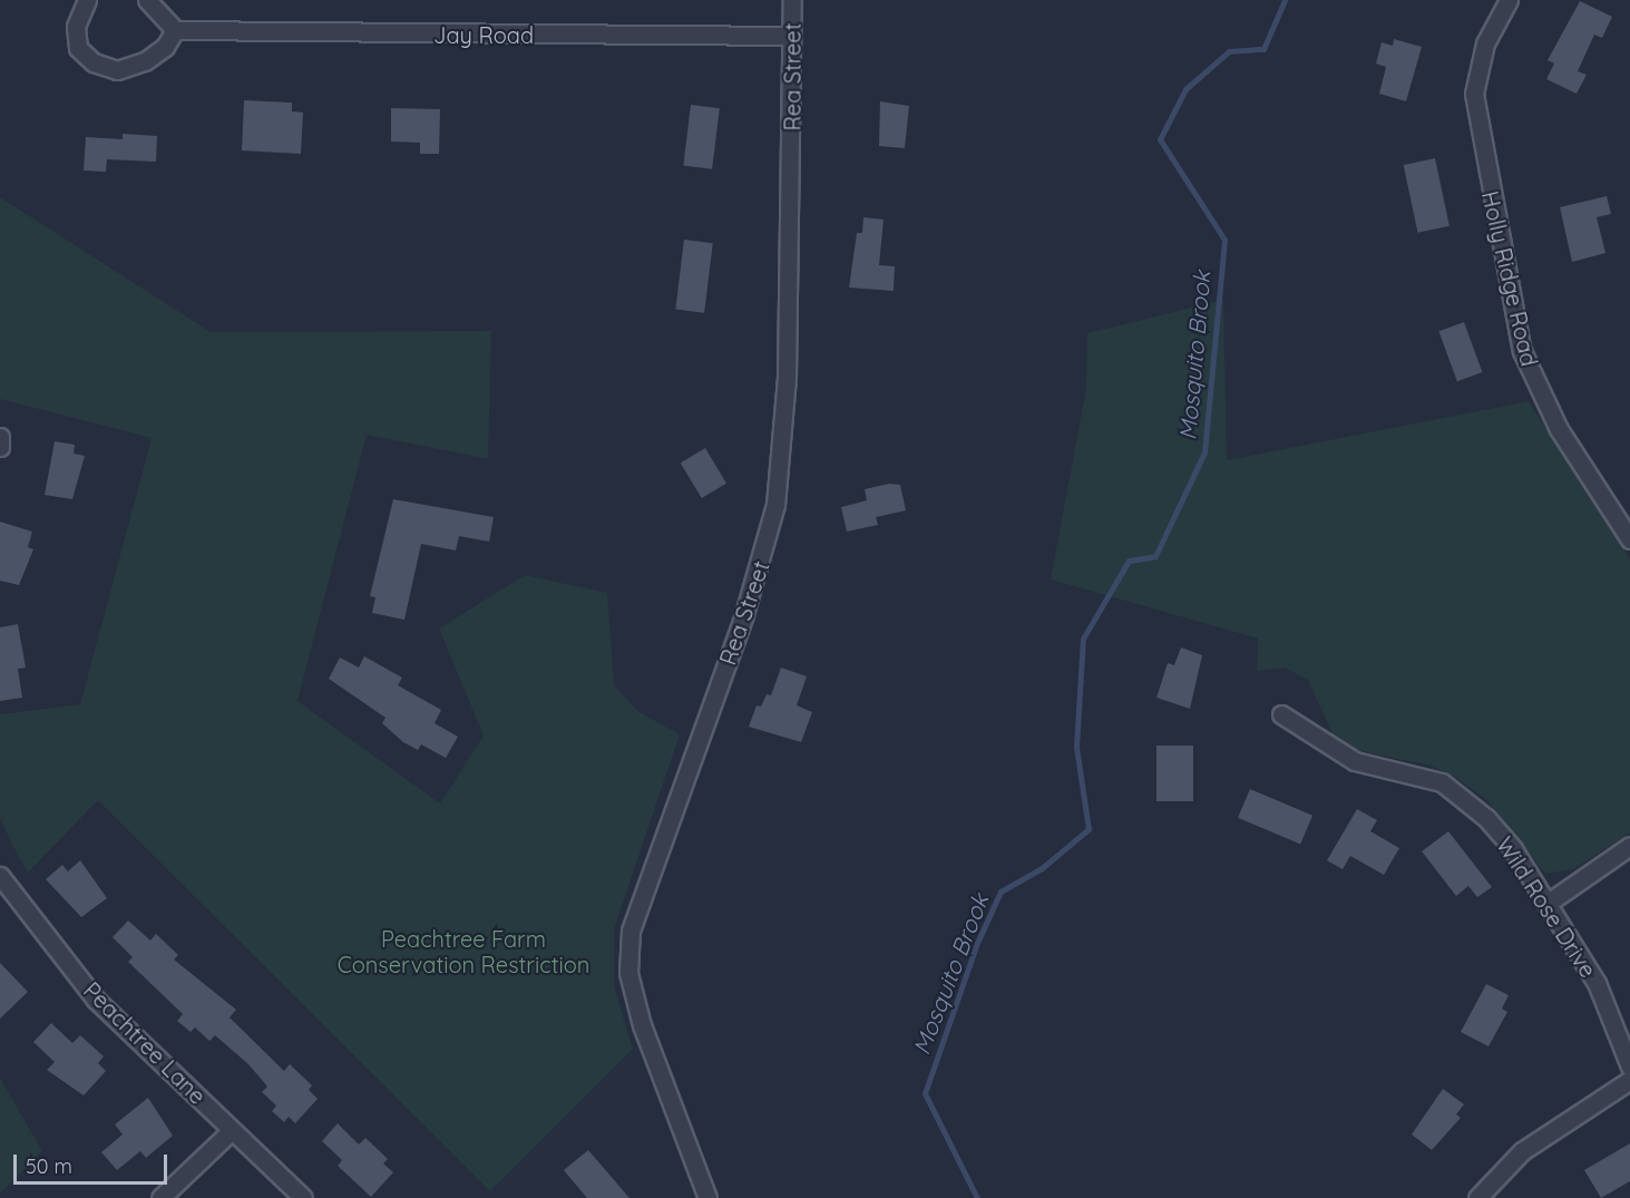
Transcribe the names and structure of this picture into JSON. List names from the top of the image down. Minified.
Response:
{"streets":{"street":["Jay Road","Rea Street","Holly Ridge Road","Wild Rose Drive","Peachtree Lane"]},"crossings":[["Jay Road","Rea Street"]],"water":["Mosquito Brook"],"parks":["Peachtree Farm Conservation Restriction"],"scale_bar":"50 m"}
